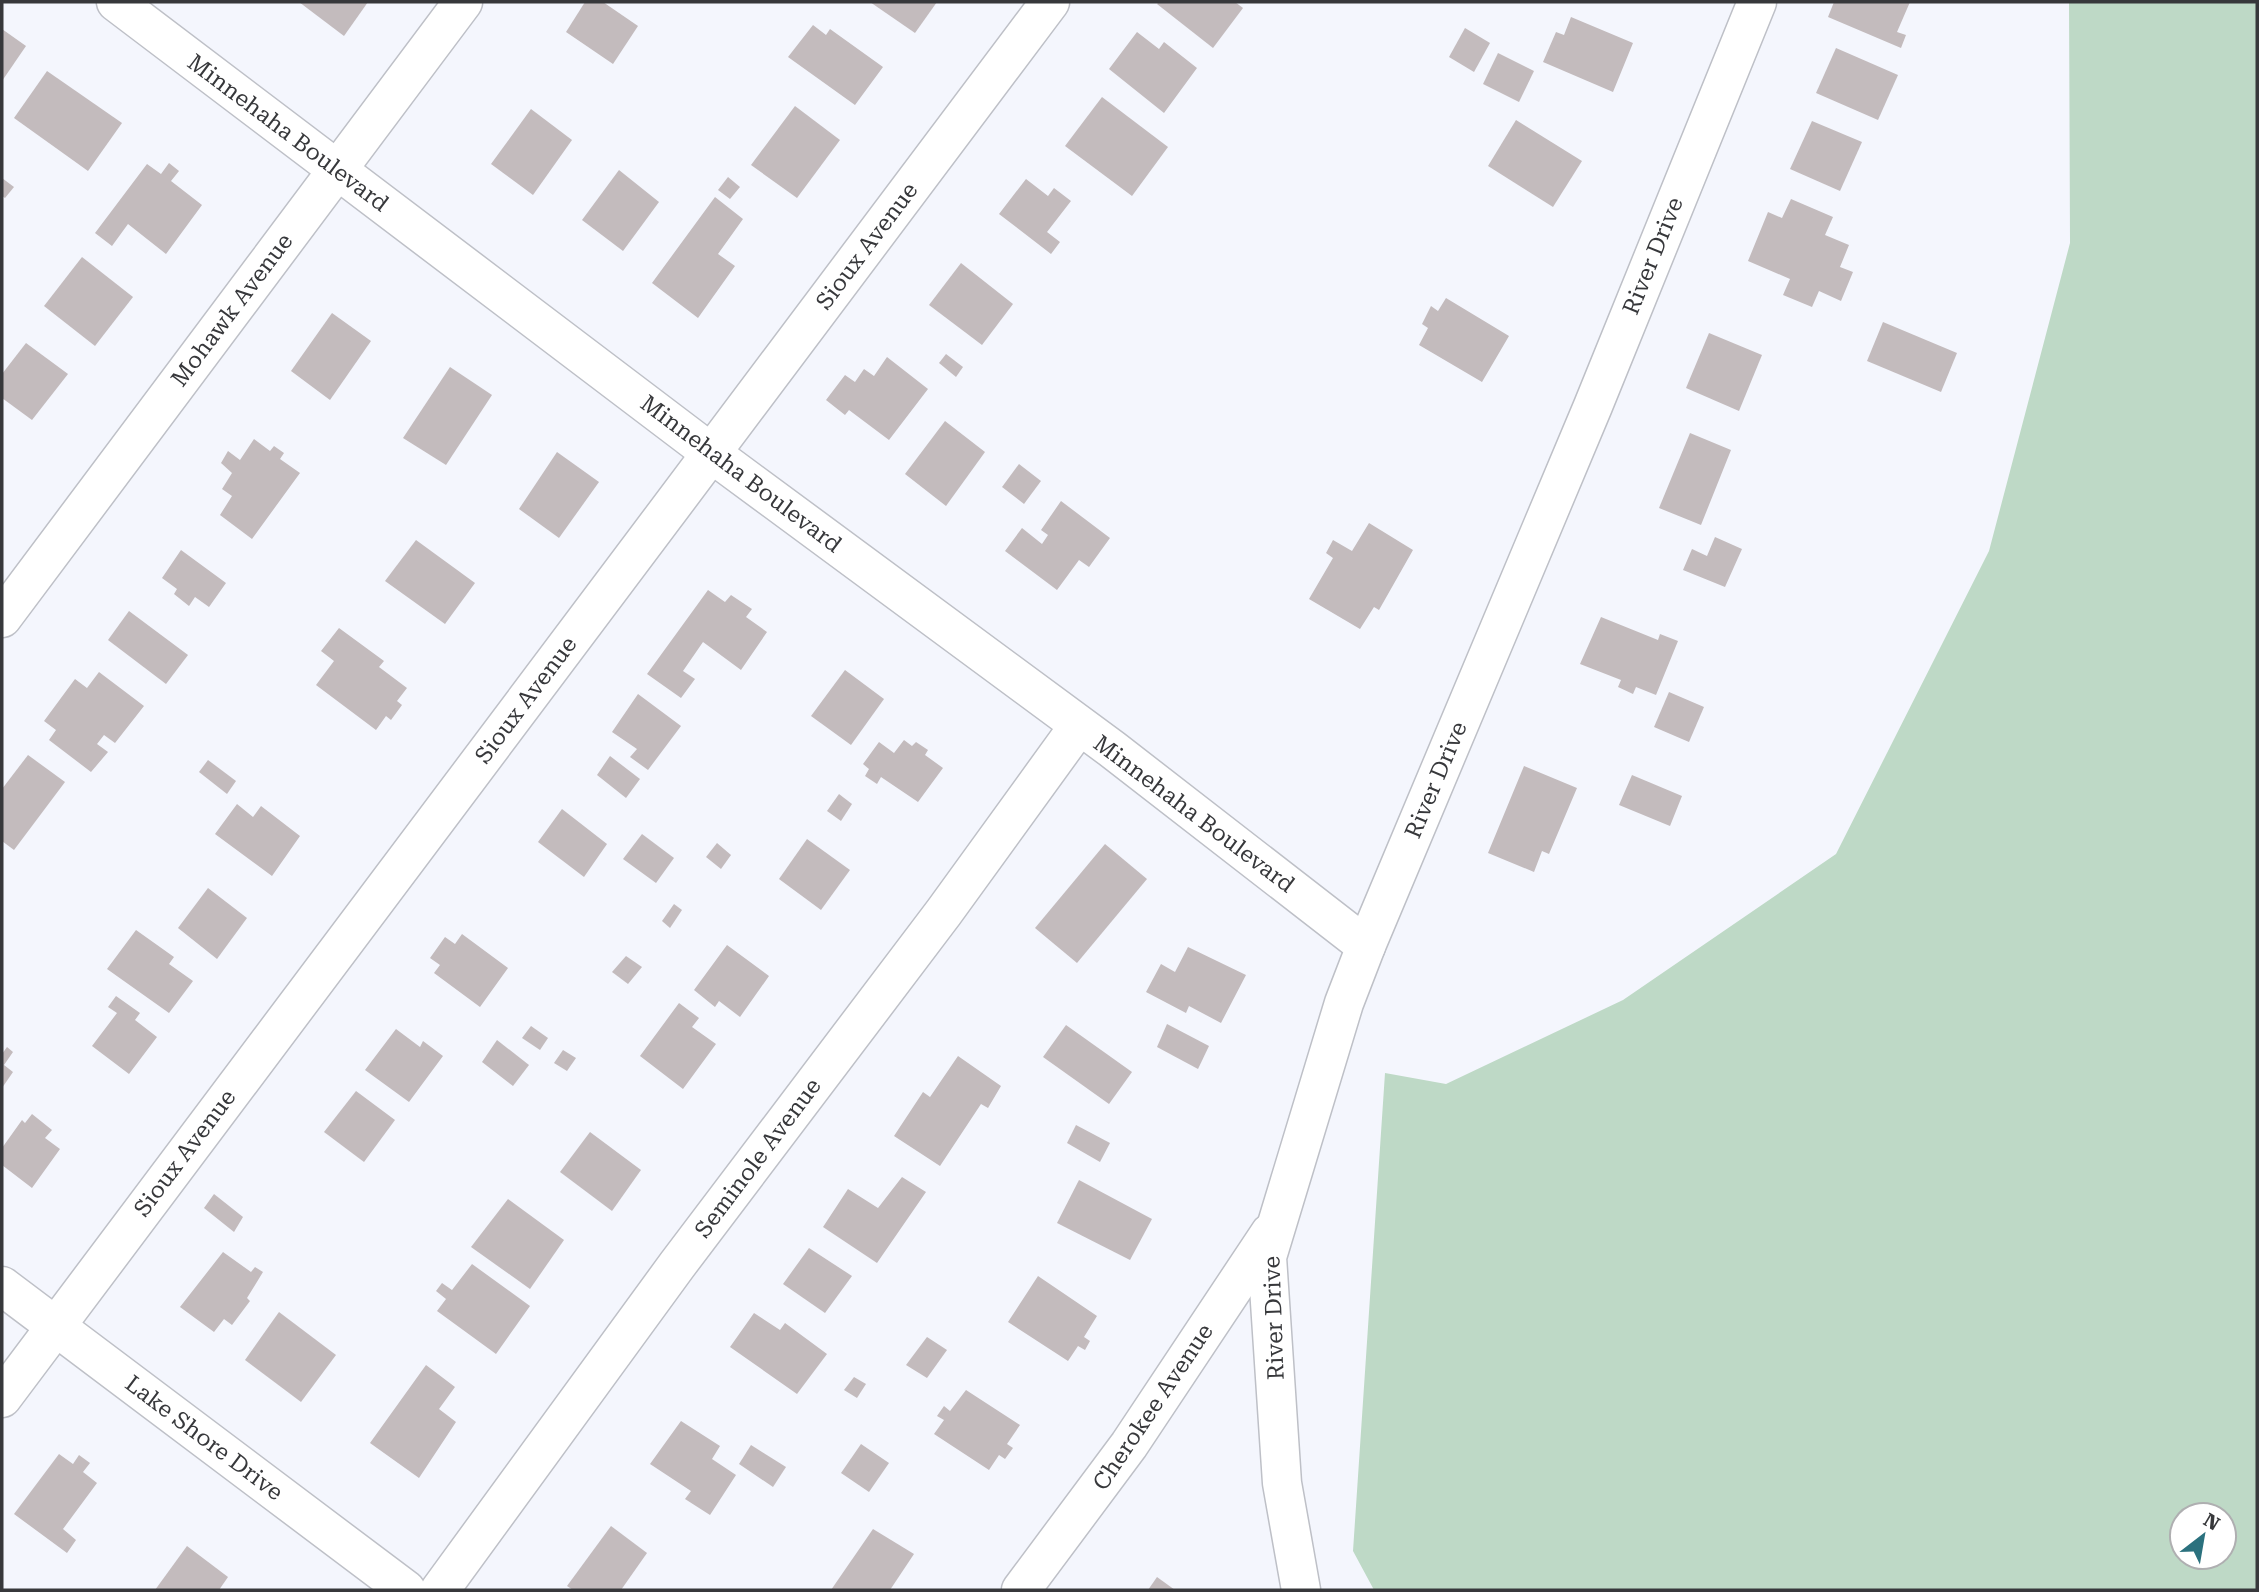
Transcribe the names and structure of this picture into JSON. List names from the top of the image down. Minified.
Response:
{"streets":{"street":["Minnehaha Boulevard","Sioux Avenue","River Drive","Mohawk Avenue","Seminole Avenue","Cherokee Avenue","Lake Shore Drive"]},"crossings":[["Minnehaha Boulevard","Sioux Avenue"],["Minnehaha Boulevard","River Drive"],["Minnehaha Boulevard","Mohawk Avenue"],["Minnehaha Boulevard","Seminole Avenue"],["Sioux Avenue","Lake Shore Drive"],["River Drive","Cherokee Avenue"]],"north":"top right"}
